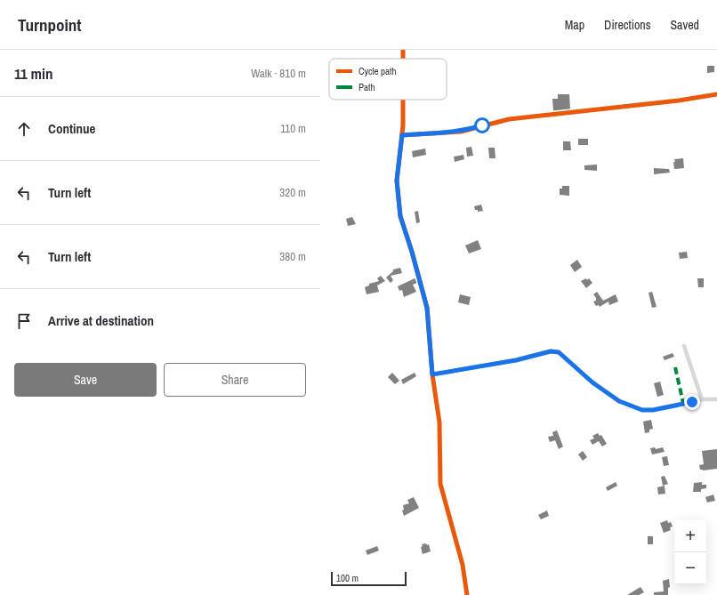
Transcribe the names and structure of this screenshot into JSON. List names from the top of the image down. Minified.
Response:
{"legend":["Cycle path","Path"],"scale_bar":"100 m","page":{"header":"Turnpoint","nav":["Map","Directions","Saved"],"heading":["11 min","Walk · 810 m"],"list":[["Continue","110 m"],["Turn left","320 m"],["Turn left","380 m"],"Arrive at destination"],"buttons":["Save","Share"],"map_buttons":["+","−"],"scale":"100 m"}}
